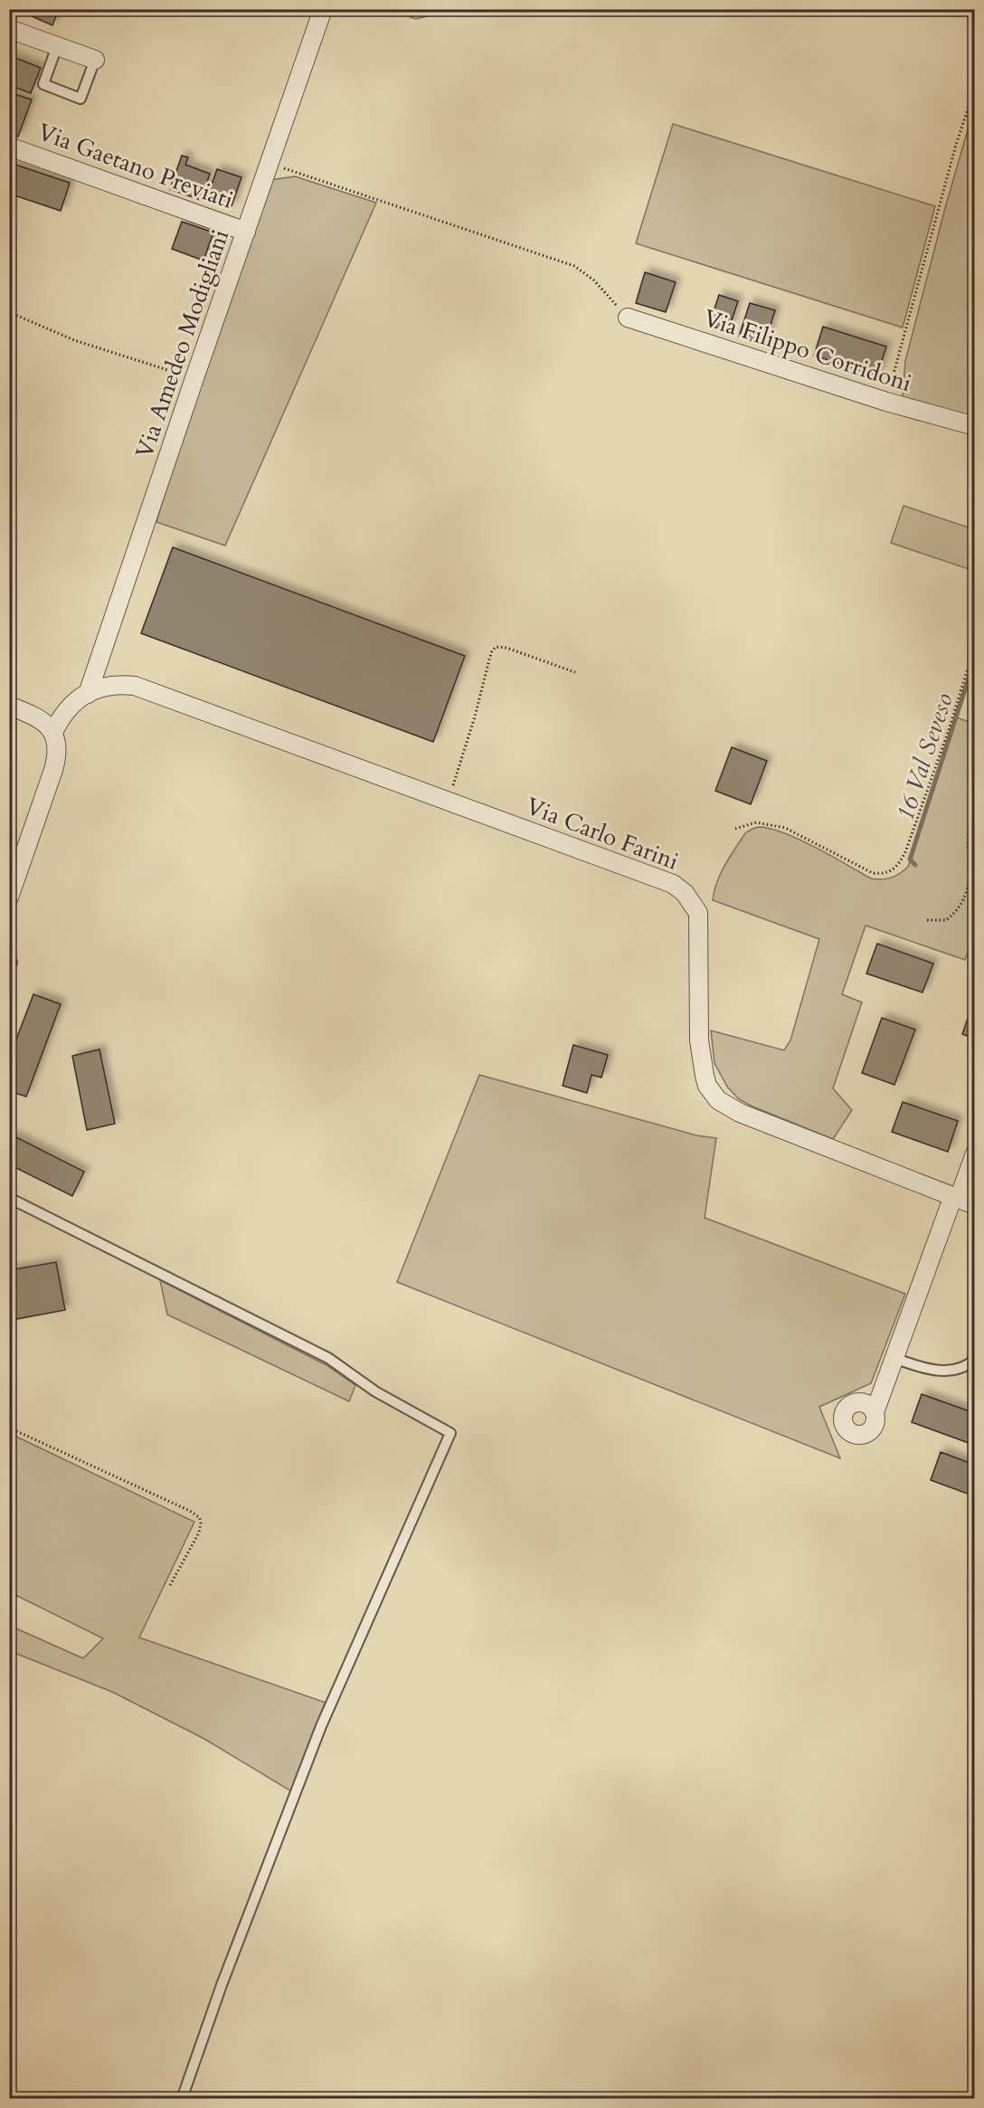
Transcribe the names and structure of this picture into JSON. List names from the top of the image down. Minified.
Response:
{"streets":{"street":["Via Gaetano Previati","Via Amedeo Modigliani","Via Filippo Corridoni","Via Carlo Farini"]},"crossings":[["Via Gaetano Previati","Via Amedeo Modigliani"],["Via Amedeo Modigliani","Via Carlo Farini"]],"water":["16 Val Seveso"]}
